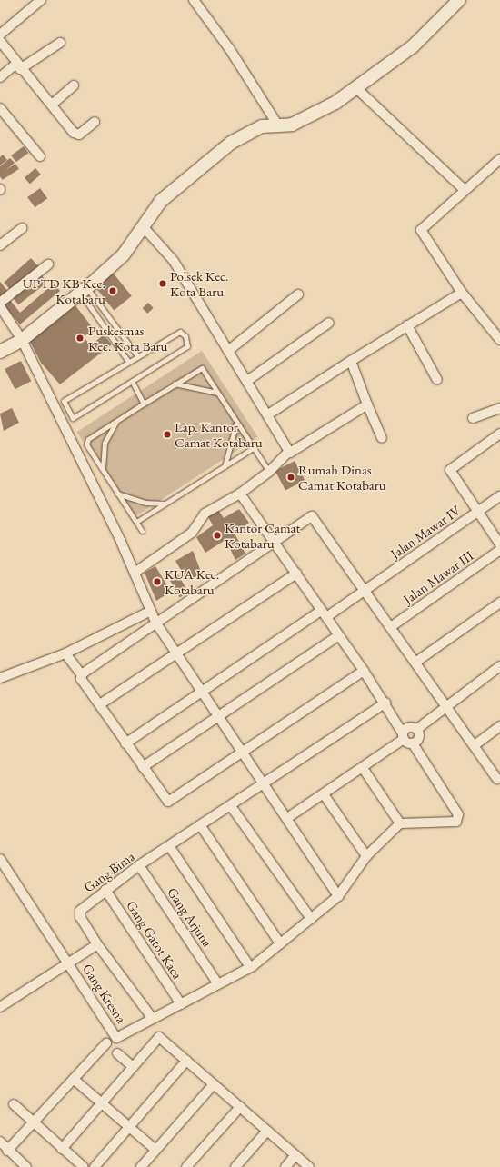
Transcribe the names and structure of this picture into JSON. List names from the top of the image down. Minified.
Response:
{"streets":{"street":["Jalan Mawar IV","Jalan Mawar III","Gang Bima","Gang Arjuna","Gang Gatot Kaca","Gang Kresna"]},"crossings":[["Gang Bima","Gang Arjuna"],["Gang Bima","Gang Gatot Kaca"],["Gang Bima","Gang Kresna"]],"places":["Polsek Kec. Kota Baru","UPTD KB Kec. Kotabaru","Puskesmas Kec. Kota Baru","Lap. Kantor Camat Kotabaru","Rumah Dinas Camat Kotabaru","Kantor Camat Kotabaru","KUA Kec. Kotabaru"]}
